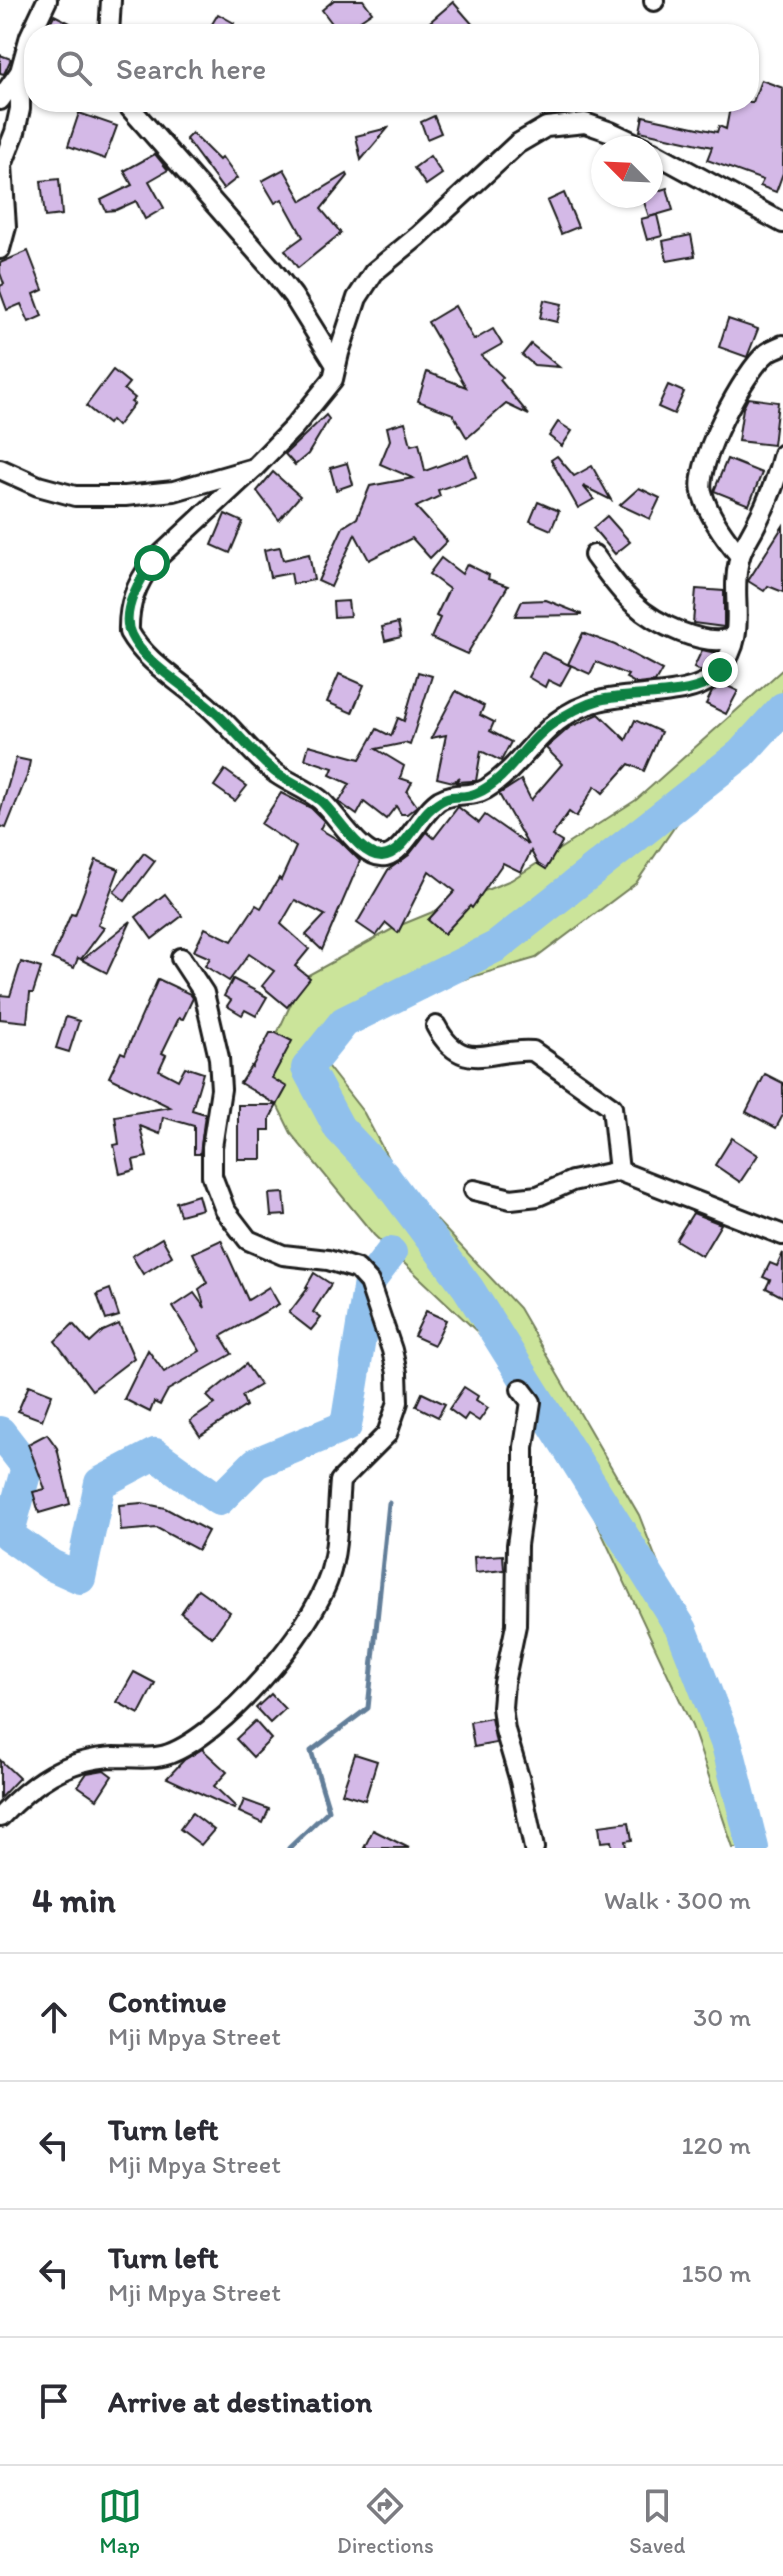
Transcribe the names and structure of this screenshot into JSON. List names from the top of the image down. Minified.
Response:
{"north":"top left","page":{"search":"Search here","heading":["4 min","Walk · 300 m"],"list":[["Continue","Mji Mpya Street","30 m"],["Turn left","Mji Mpya Street","120 m"],["Turn left","Mji Mpya Street","150 m"],"Arrive at destination"],"nav":["Map","Directions","Saved"]}}
